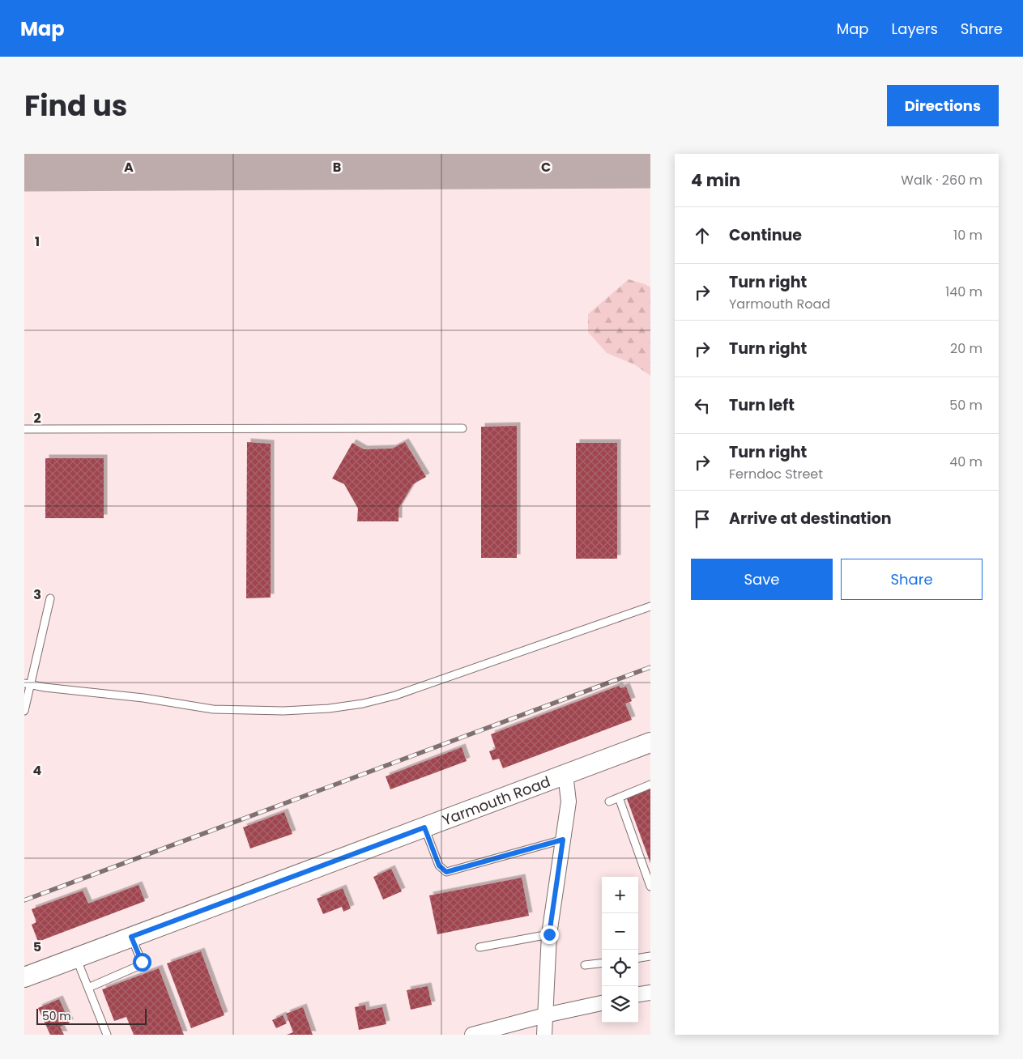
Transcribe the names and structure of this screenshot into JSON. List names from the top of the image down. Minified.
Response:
{"streets":{"main road":["Yarmouth Road"]},"scale_bar":"50 m","page":{"header":"Map","nav":["Map","Layers","Share"],"title":"Find us","buttons":["Directions",["Save","Share"]],"heading":["4 min","Walk · 260 m"],"list":[["Continue","10 m"],["Turn right","Yarmouth Road","140 m"],["Turn right","20 m"],["Turn left","50 m"],["Turn right","Ferndoc Street","40 m"],"Arrive at destination"],"map_buttons":["+","−"],"scale":"50 m"},"grid":{"columns":["A","B","C"],"rows":["1","2","3","4","5"]}}
